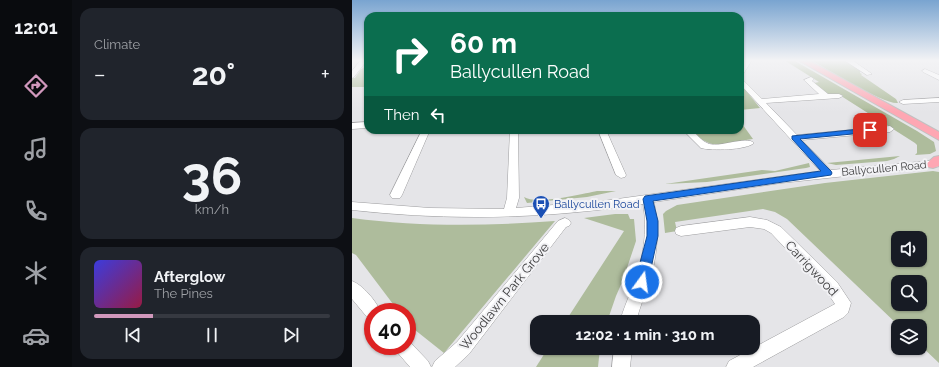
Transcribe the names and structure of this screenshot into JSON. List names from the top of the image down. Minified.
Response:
{"streets":{"street":["Ballycullen Road","Carrigwood","Woodlawn Park Grove"]},"places":{"bus stop":["Ballycullen Road"]},"page":{"tabs":"12:01","tile":["Climate",["36","km/h"]],"turn":["60 m","Ballycullen Road"],"heat":["−","20°","+"],"then":"Then","song":["Afterglow","The Pines"],"limit":"40","trip":"12:02 · 1 min · 310 m"}}
